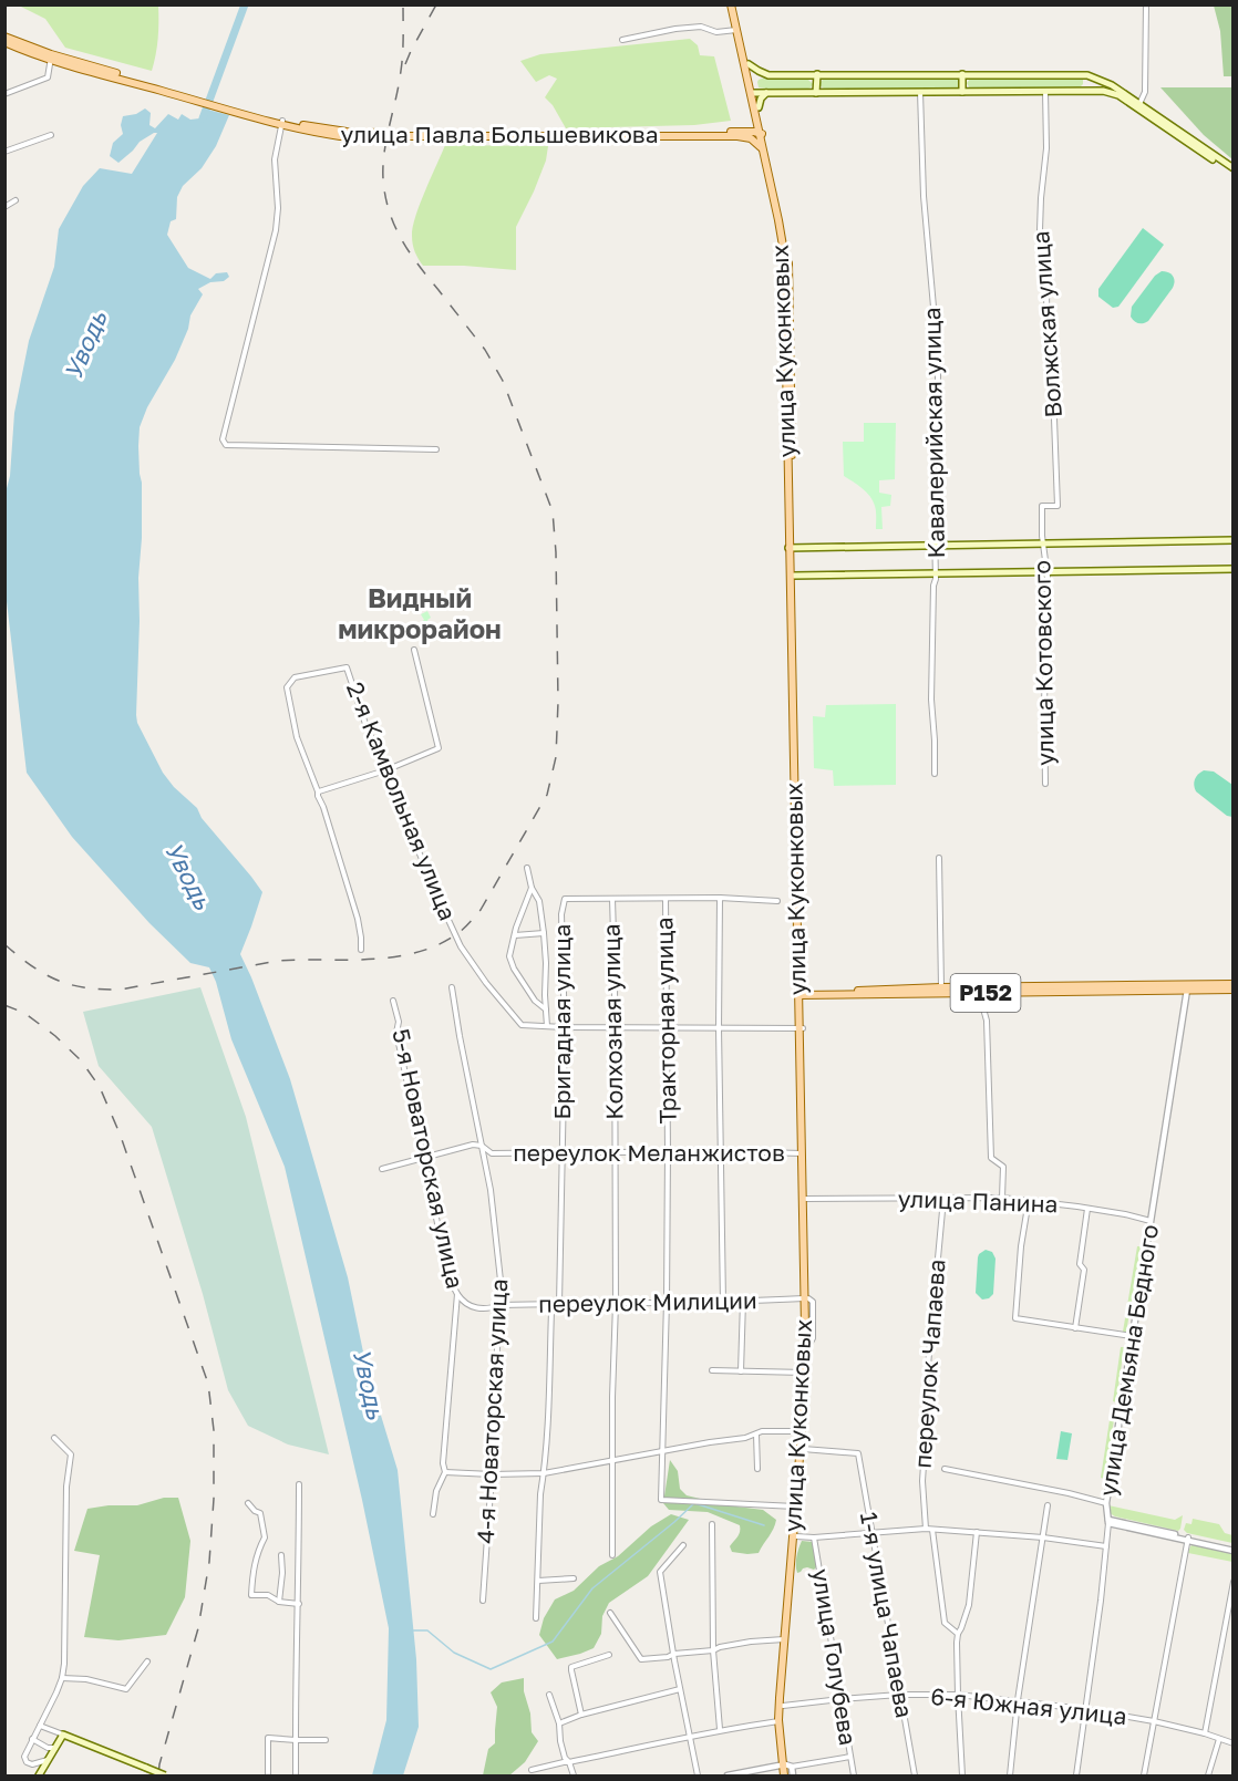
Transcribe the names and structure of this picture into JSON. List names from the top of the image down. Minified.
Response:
{"streets":{"main road":["улица Павла Большевикова","улица Куконковых","Р152"],"street":["Волжская улица","Кавалерийская улица","улица Котовского","2-я Камвольная улица","Тракторная улица","Бригадная улица","Колхозная улица","переулок Меланжистов","5-я Новаторская улица","улица Панина","переулок Милиции","улица Демьяна Бедного","переулок Чапаева","4-я Новаторская улица","1-я улица Чапаева","улица Голубева","6-я Южная улица"]},"crossings":[["улица Павла Большевикова","улица Куконковых"],["Волжская улица","улица Котовского"],["улица Куконковых","Р152"],["улица Куконковых","Тракторная улица"],["улица Куконковых","переулок Меланжистов"],["улица Куконковых","улица Панина"],["улица Куконковых","переулок Милиции"],["улица Куконковых","1-я улица Чапаева"],["улица Куконковых","6-я Южная улица"],["Р152","улица Демьяна Бедного"],["Тракторная улица","переулок Меланжистов"],["Тракторная улица","переулок Милиции"],["Бригадная улица","Колхозная улица"],["Бригадная улица","переулок Меланжистов"],["Бригадная улица","переулок Милиции"],["Колхозная улица","переулок Меланжистов"],["Колхозная улица","переулок Милиции"],["переулок Меланжистов","5-я Новаторская улица"],["переулок Меланжистов","4-я Новаторская улица"],["5-я Новаторская улица","переулок Милиции"],["улица Панина","улица Демьяна Бедного"],["улица Панина","переулок Чапаева"],["переулок Милиции","4-я Новаторская улица"],["улица Демьяна Бедного","6-я Южная улица"],["1-я улица Чапаева","6-я Южная улица"],["улица Голубева","6-я Южная улица"]],"districts":["Видный микрорайон"],"water":["Уводь"]}
